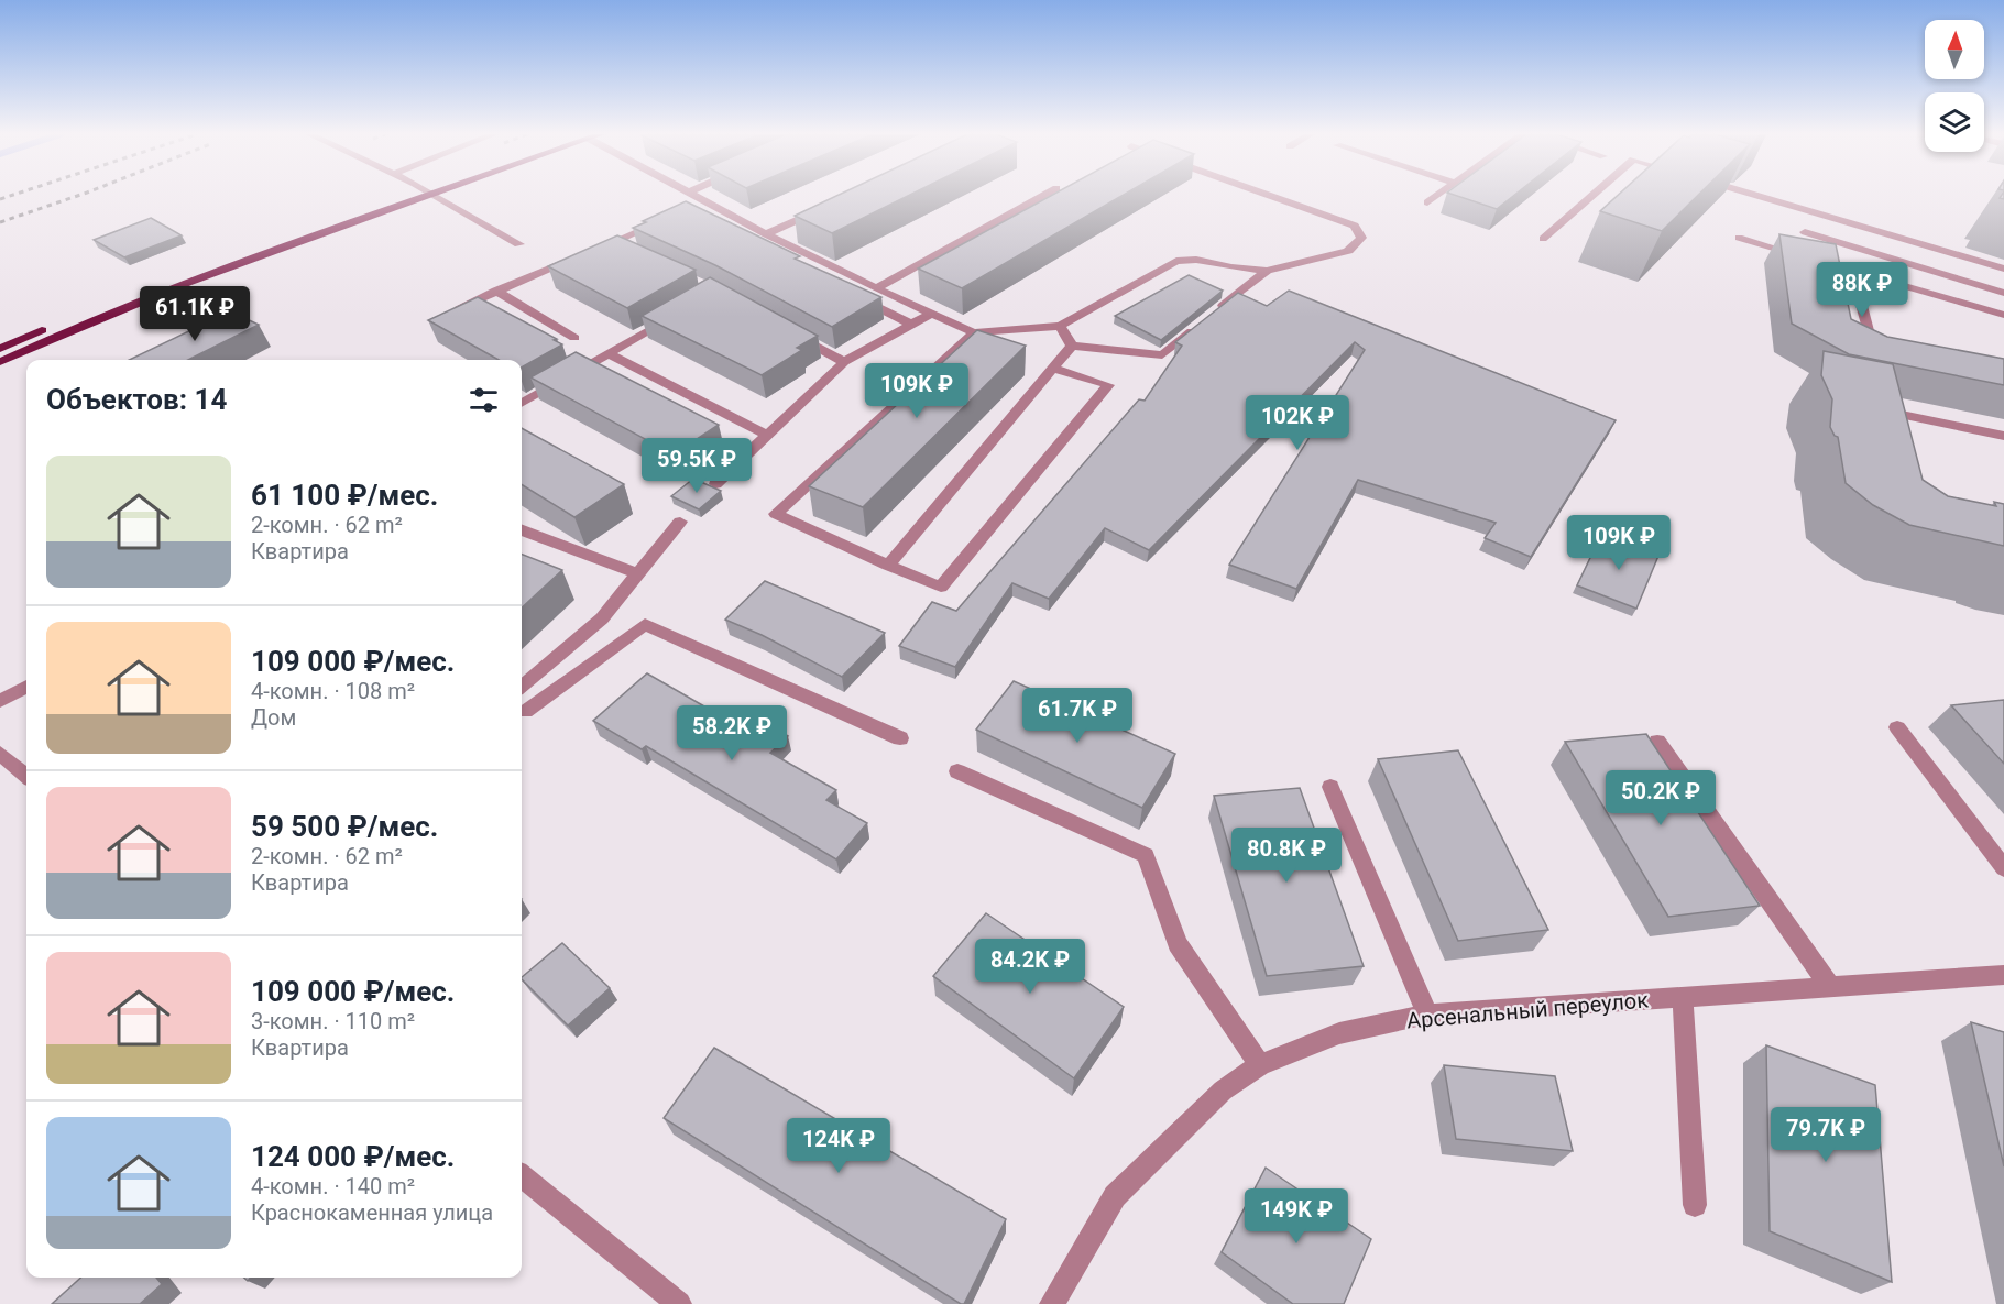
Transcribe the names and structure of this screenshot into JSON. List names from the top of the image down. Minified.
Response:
{"streets":{"street":["Арсенальный переулок"]},"north":"top","page":{"price":["88K ₽","61.1K ₽","109K ₽","102K ₽","59.5K ₽","109K ₽","61.7K ₽","58.2K ₽","50.2K ₽","80.8K ₽","84.2K ₽","79.7K ₽","124K ₽","149K ₽"],"heading":"Объектов: 14","list":[{"name":"61 100 ₽/мес.","note":"2-комн. · 62 m² · Квартира"},{"name":"109 000 ₽/мес.","note":"4-комн. · 108 m² · Дом"},{"name":"59 500 ₽/мес.","note":"2-комн. · 62 m² · Квартира"},{"name":"109 000 ₽/мес.","note":"3-комн. · 110 m² · Квартира"},{"name":"124 000 ₽/мес.","note":"4-комн. · 140 m² · Краснокаменная улица"}]}}
